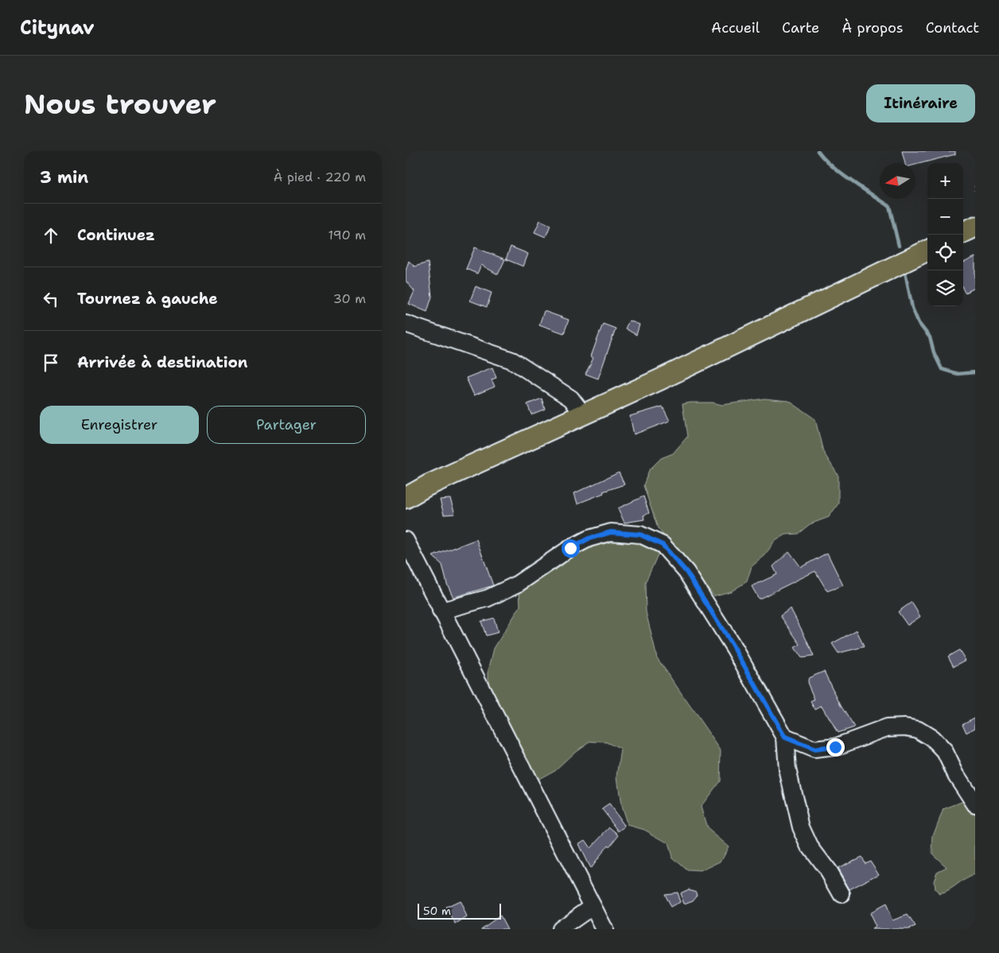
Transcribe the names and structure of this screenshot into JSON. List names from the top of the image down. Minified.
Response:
{"scale_bar":"50 m","north":"left","page":{"header":"Citynav","nav":["Accueil","Carte","À propos","Contact"],"buttons":["Itinéraire",["Enregistrer","Partager"]],"title":"Nous trouver","heading":["3 min","À pied · 220 m"],"map_buttons":["+","−"],"list":[["Continuez","190 m"],["Tournez à gauche","30 m"],"Arrivée à destination"],"scale":"50 m"}}
